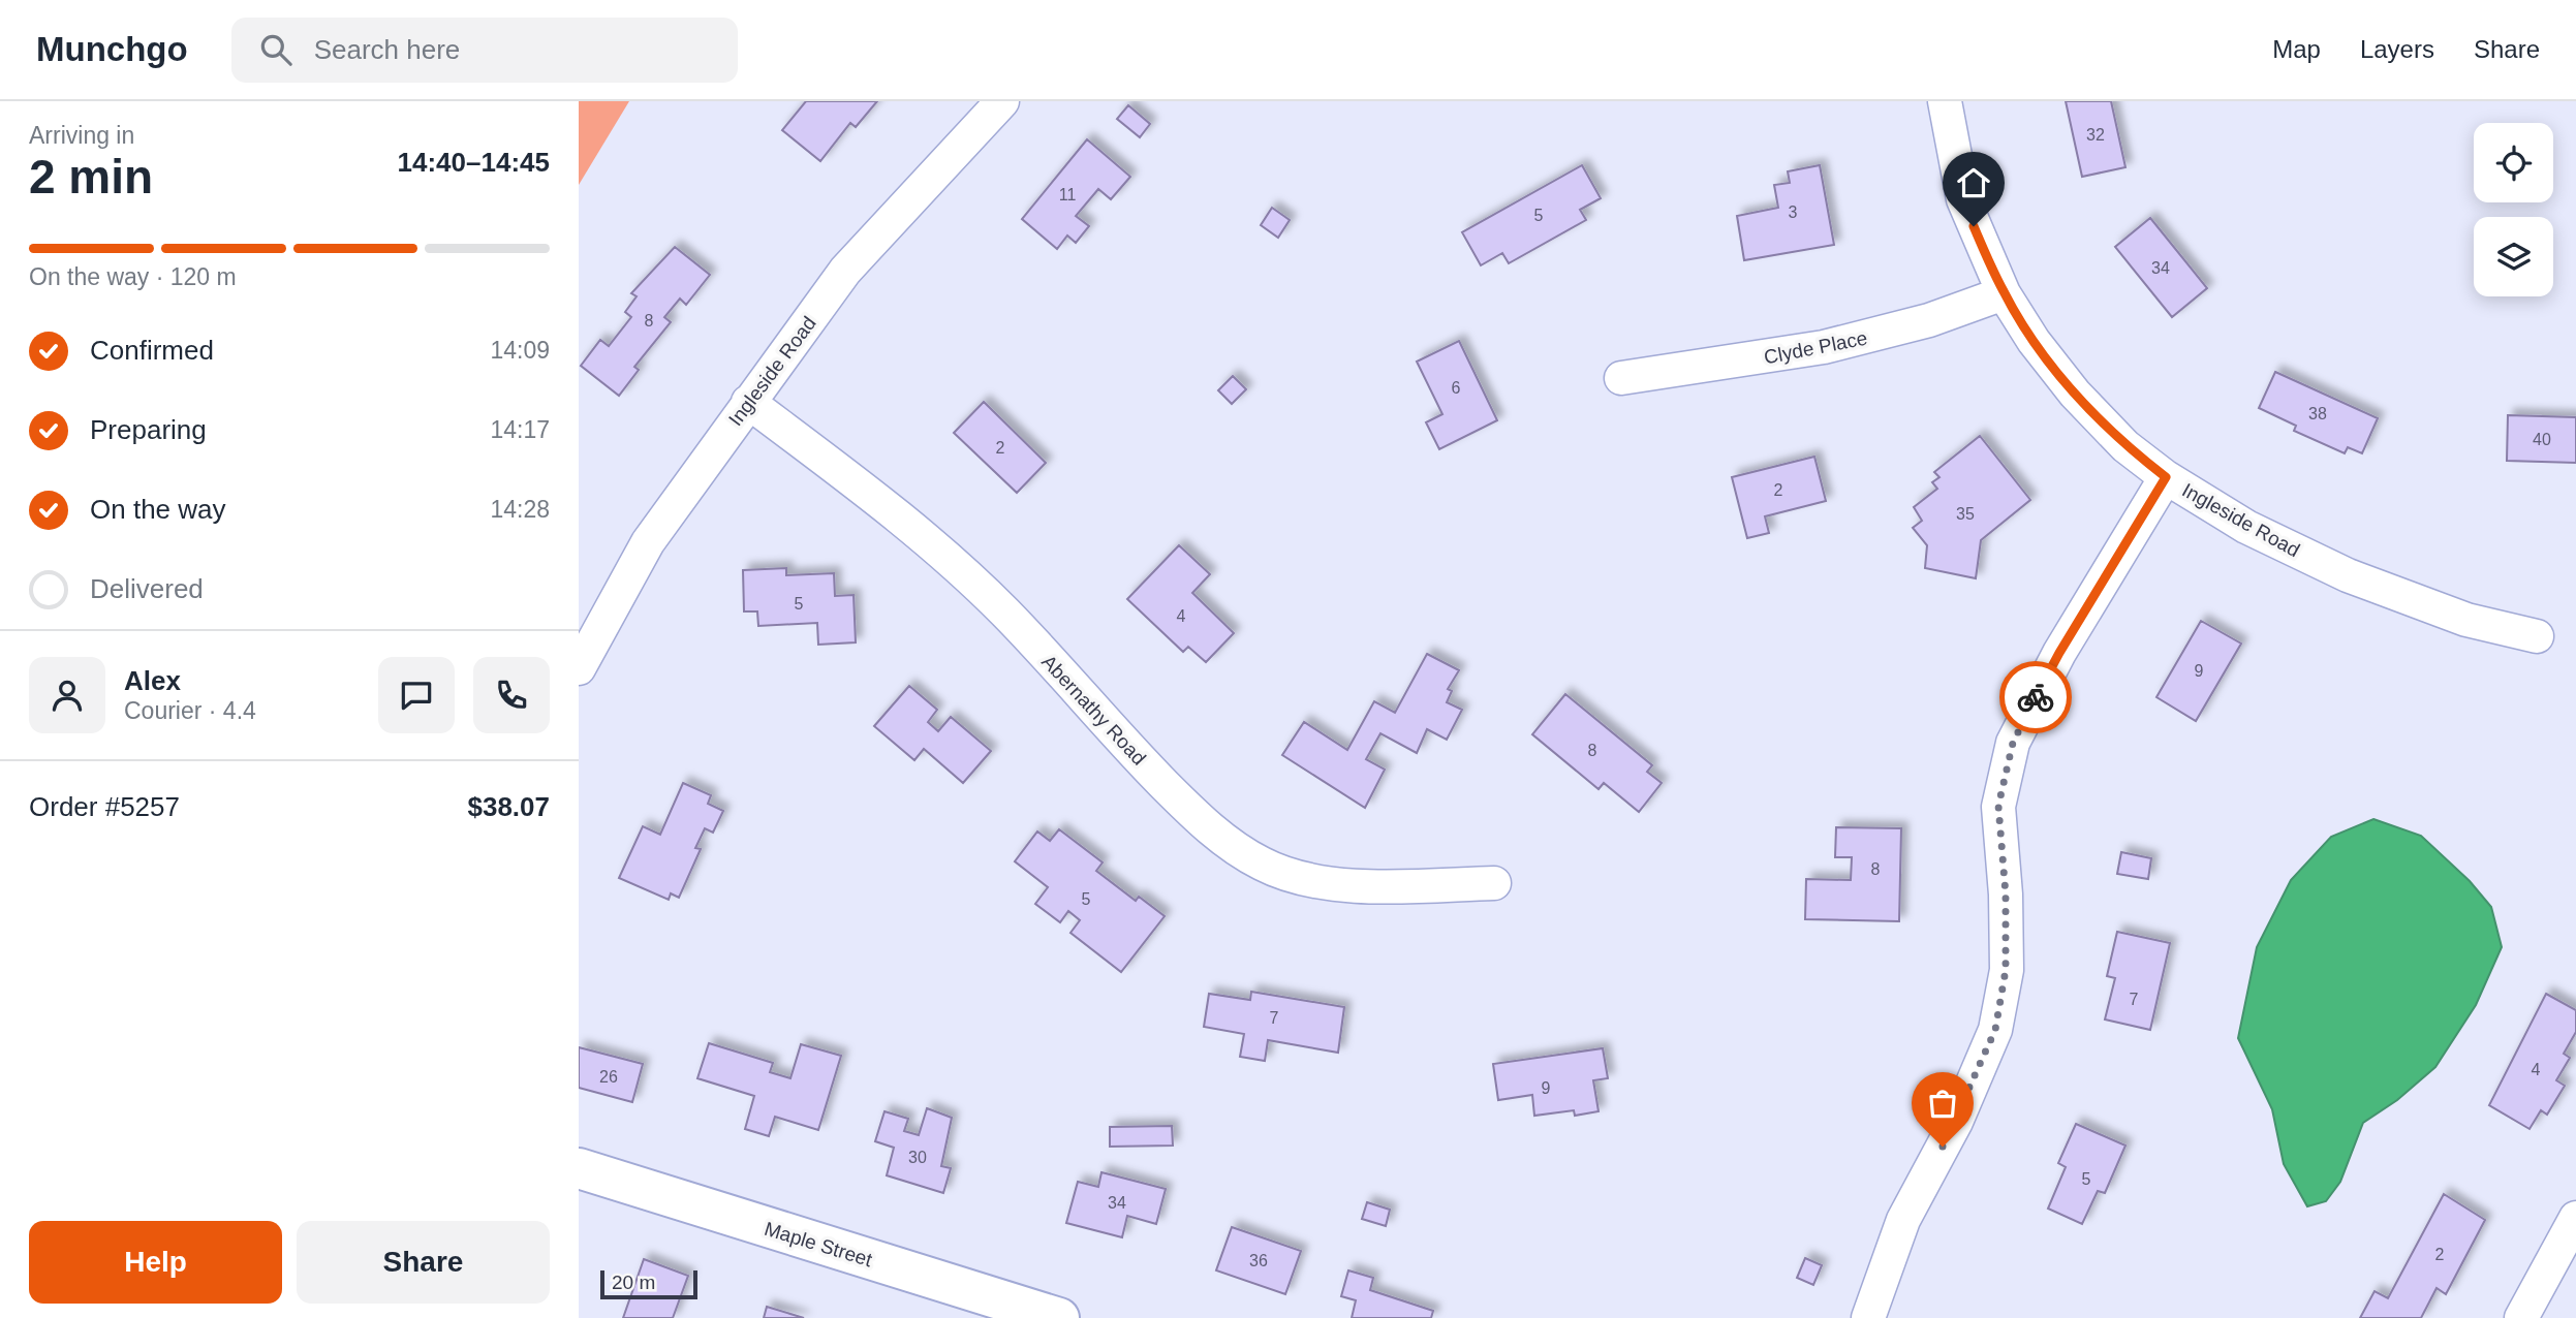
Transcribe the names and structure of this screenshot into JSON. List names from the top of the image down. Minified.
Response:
{"streets":{"main road":["Maple Street"],"street":["Clyde Place","Ingleside Road","Abernathy Road"]},"crossings":[["Clyde Place","Ingleside Road"],["Ingleside Road","Abernathy Road"]],"house_numbers":["32","11","3","5","34","8","6","38","40","2","2","35","5","4","9","8","8","5","7","7","4","26","9","30","5","34","2","36"],"scale_bar":"20 m","page":{"header":"Munchgo","search":"Search here","nav":["Map","Layers","Share"],"heading":["2 min","Arriving in","14:40–14:45"],"panel":["Alex","Courier · 4.4","Order #5257","$38.07"],"bar":"On the way · 120 m","list":[["Confirmed","14:09"],["Preparing","14:17"],["On the way","14:28"],"Delivered"],"buttons":["Help","Share"],"scale":"20 m"}}
